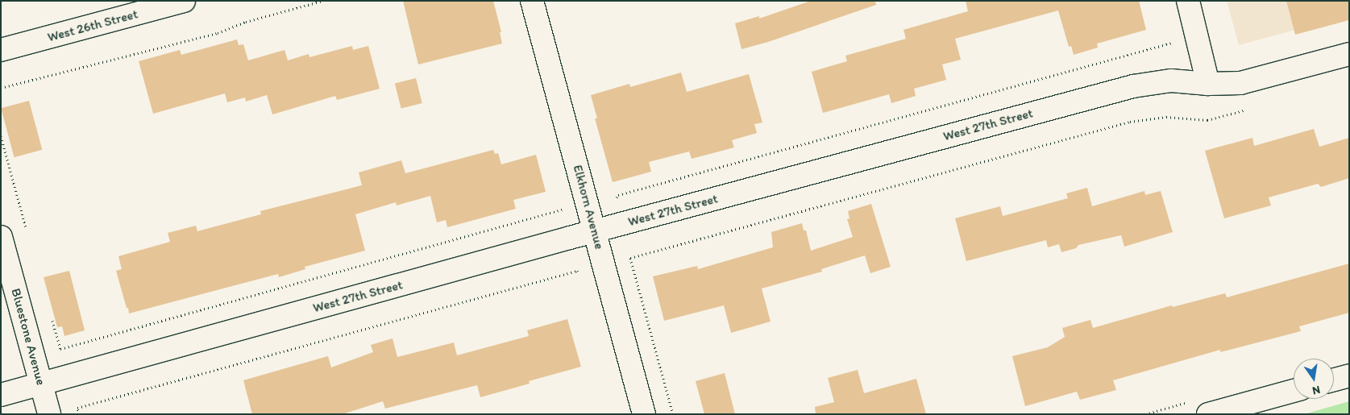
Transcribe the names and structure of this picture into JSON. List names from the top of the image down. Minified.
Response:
{"streets":{"street":["West 26th Street","West 27th Street","Elkhorn Avenue","Bluestone Avenue"]},"crossings":[["West 27th Street","Elkhorn Avenue"],["West 27th Street","Bluestone Avenue"]],"north":"bottom"}
